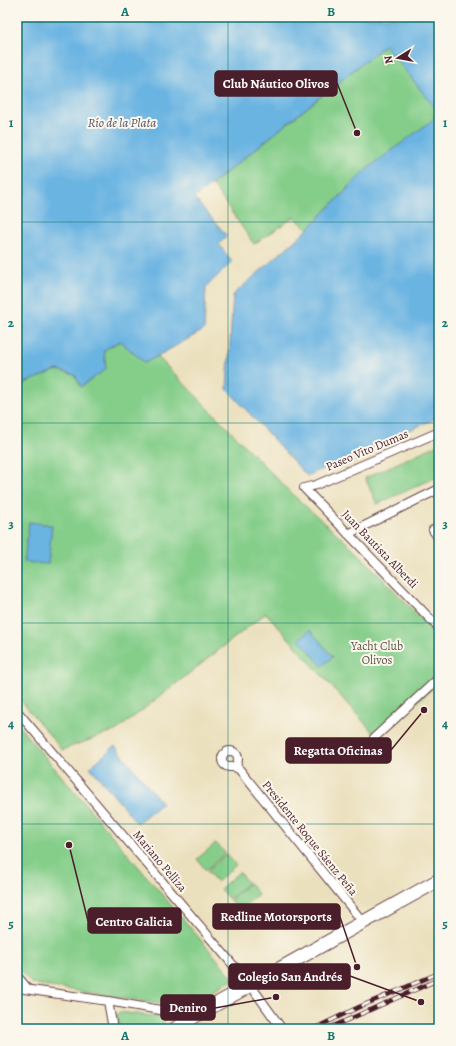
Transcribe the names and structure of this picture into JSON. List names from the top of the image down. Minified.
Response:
{"streets":{"street":["Paseo Vito Dumas","Juan Bautista Alberdi","Presidente Roque Sáenz Peña","Mariano Pelliza"]},"crossings":[["Paseo Vito Dumas","Juan Bautista Alberdi"]],"water":["Río de la Plata"],"parks":["Yacht Club Olivos"],"places":["Club Náutico Olivos","Regatta Oficinas","Centro Galicia","Redline Motorsports","Deniro","Colegio San Andrés"],"north":"left","grid":{"columns":["A","B"],"rows":["1","2","3","4","5"]}}
